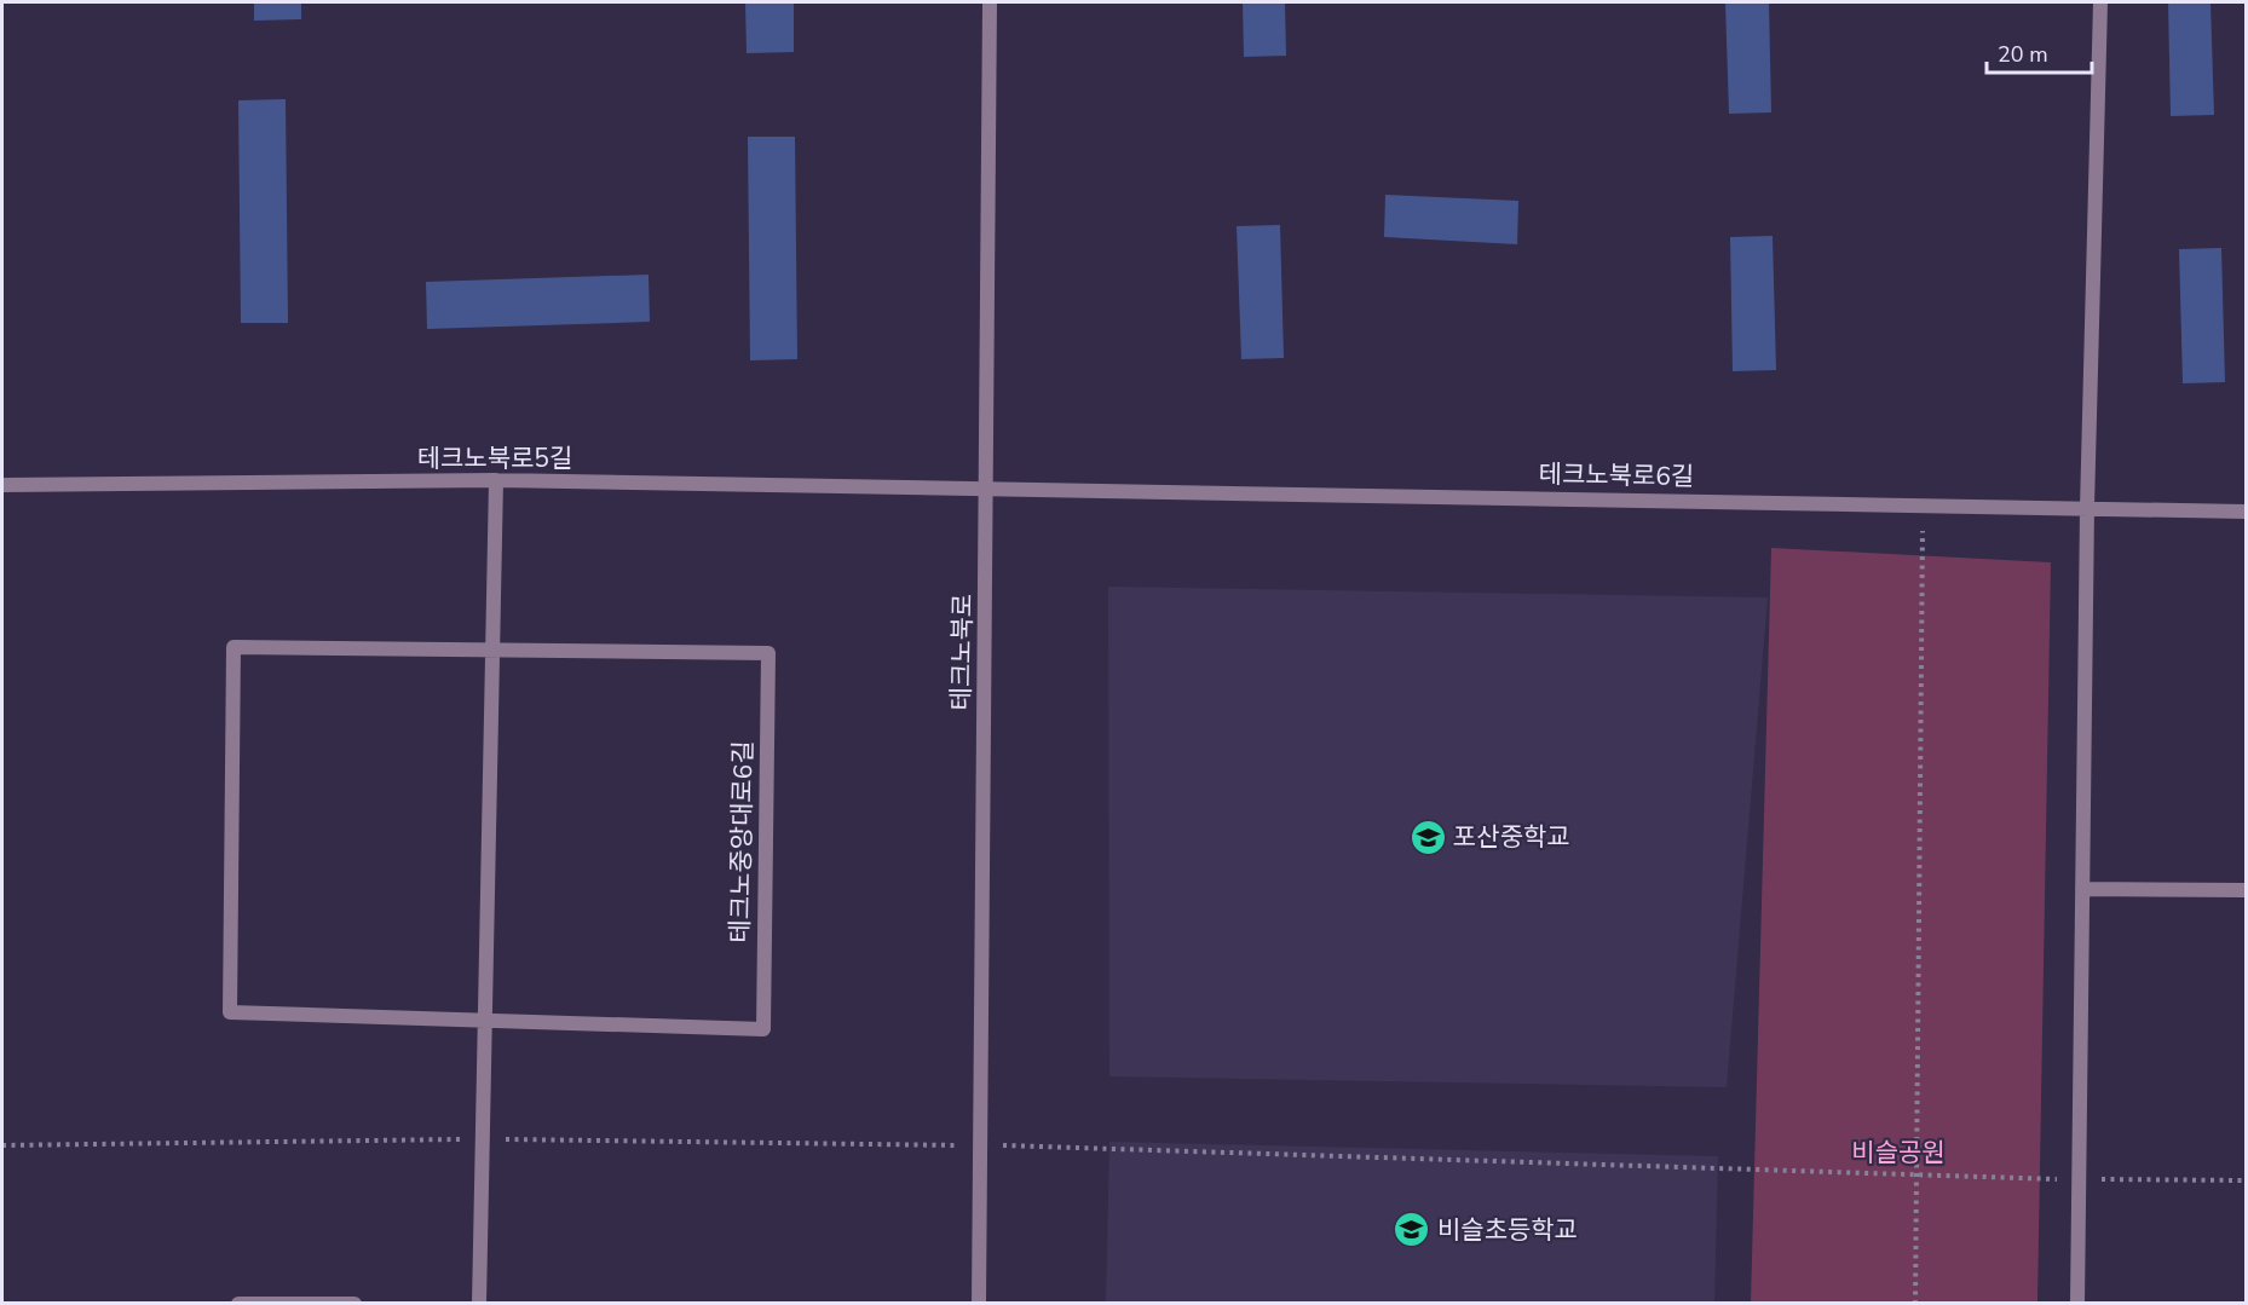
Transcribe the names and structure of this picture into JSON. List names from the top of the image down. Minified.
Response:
{"streets":{"street":["테크노북로5길","테크노북로6길","테크노북로","테크노중앙대로6길"]},"crossings":[["테크노북로5길","테크노북로6길"],["테크노북로5길","테크노북로"],["테크노북로6길","테크노북로"]],"parks":["비슬공원"],"places":{"school or university":["포산중학교","비슬초등학교"]},"scale_bar":"20 m"}
